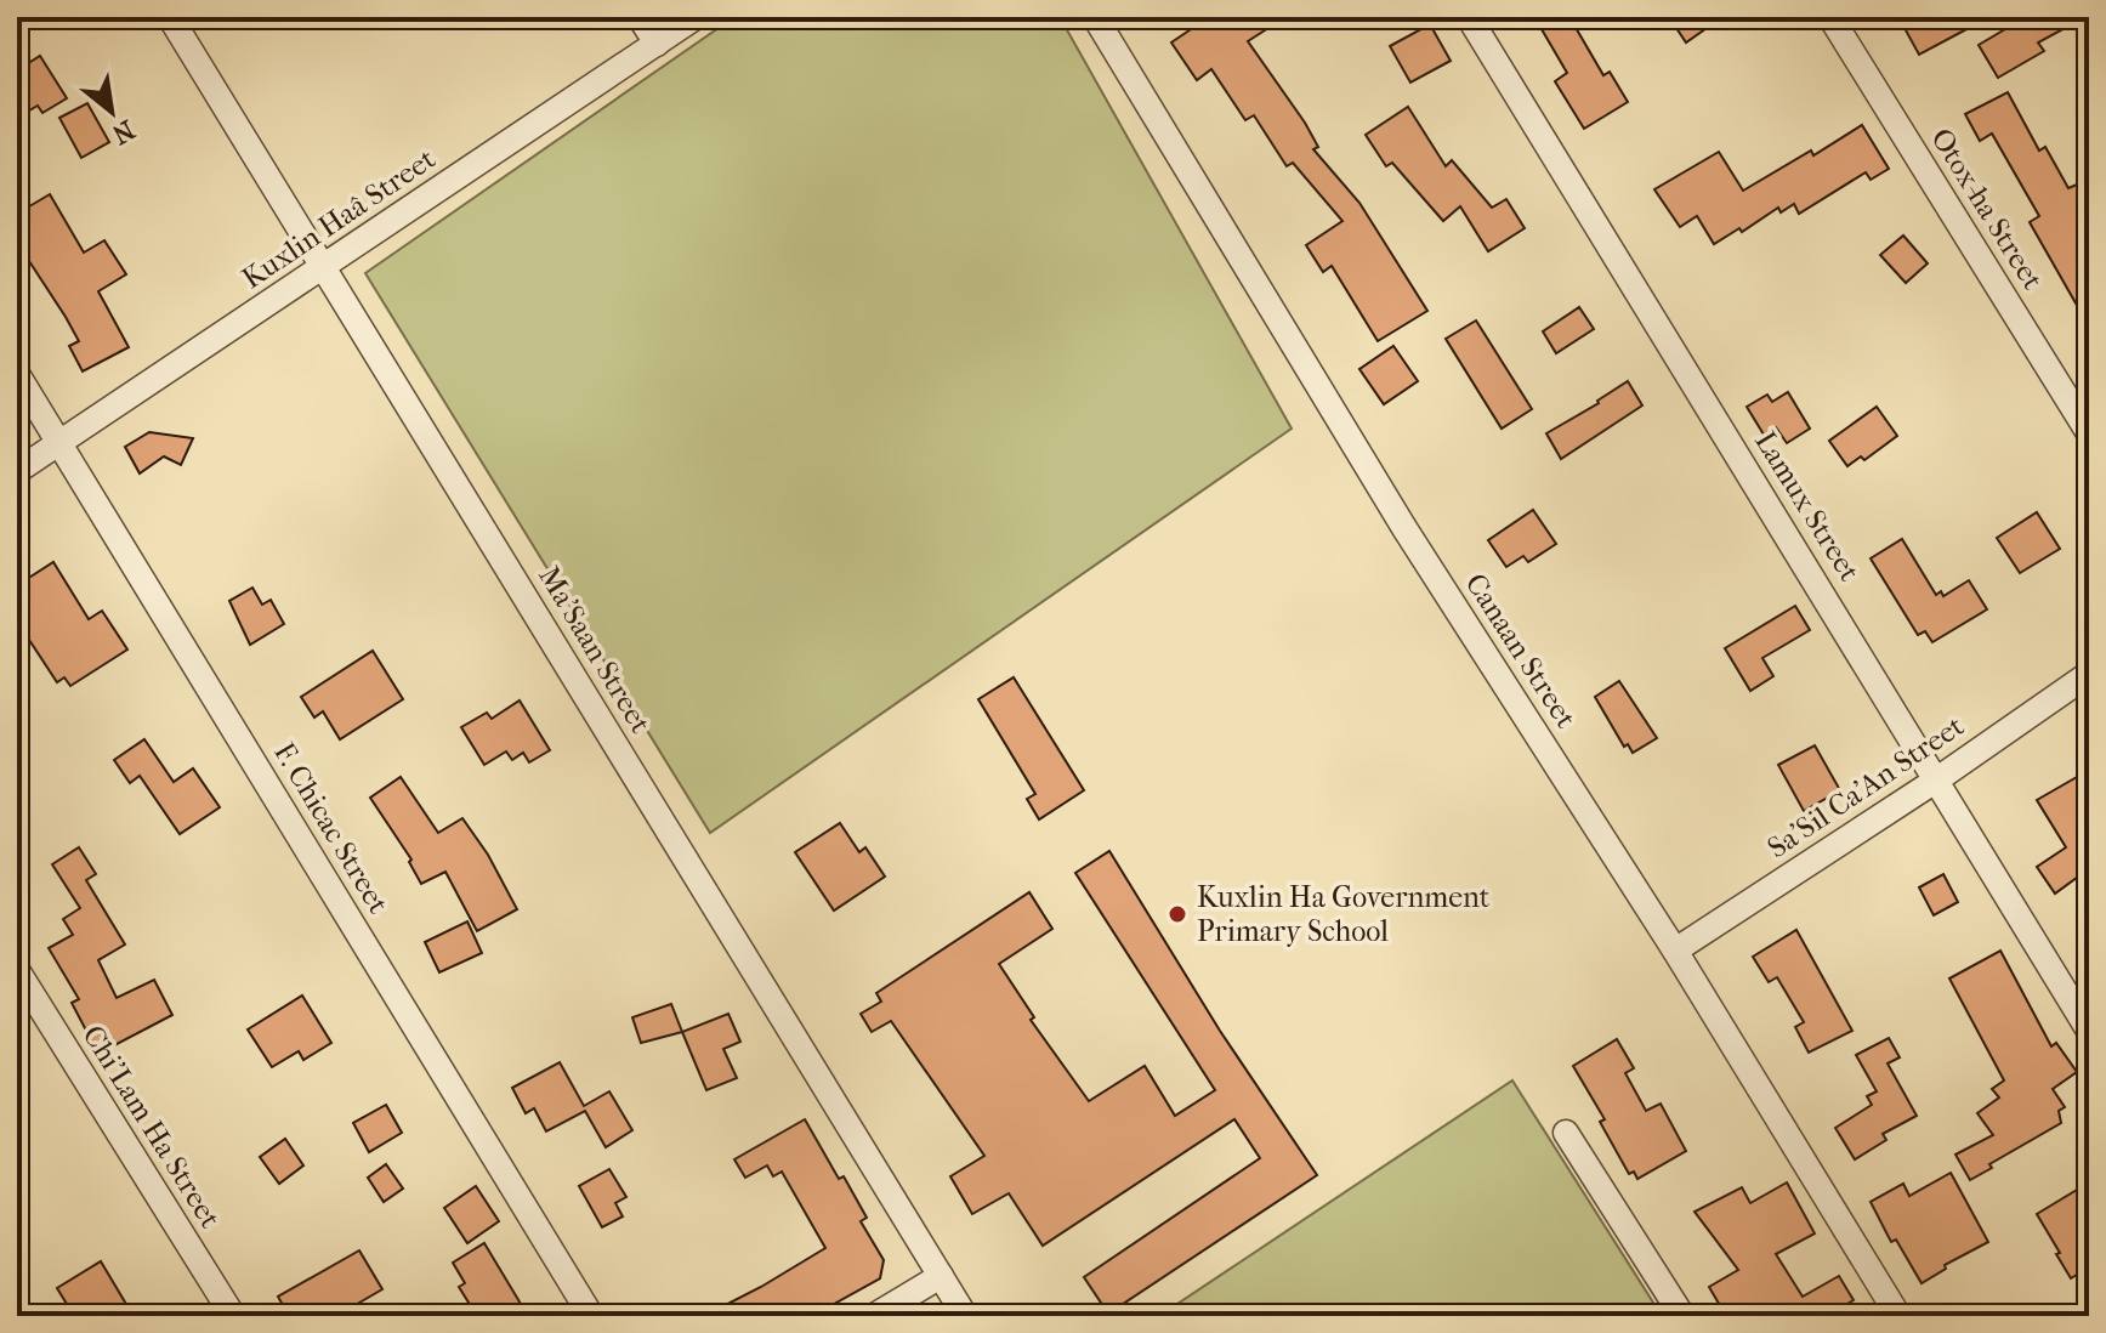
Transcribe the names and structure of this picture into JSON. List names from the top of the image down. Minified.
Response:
{"streets":{"street":["Otox-ha Street","Kuxlin Haâ Street","Lamux Street","Ma'Saan Street","Canaan Street","Sa'Sil Ca'An Street","F. Chicac Street","Chi'Lam Ha Street"]},"crossings":[["Kuxlin Haâ Street","Ma'Saan Street"],["Kuxlin Haâ Street","F. Chicac Street"],["Lamux Street","Sa'Sil Ca'An Street"],["Canaan Street","Sa'Sil Ca'An Street"]],"places":["Kuxlin Ha Government Primary School"],"north":"bottom right"}
